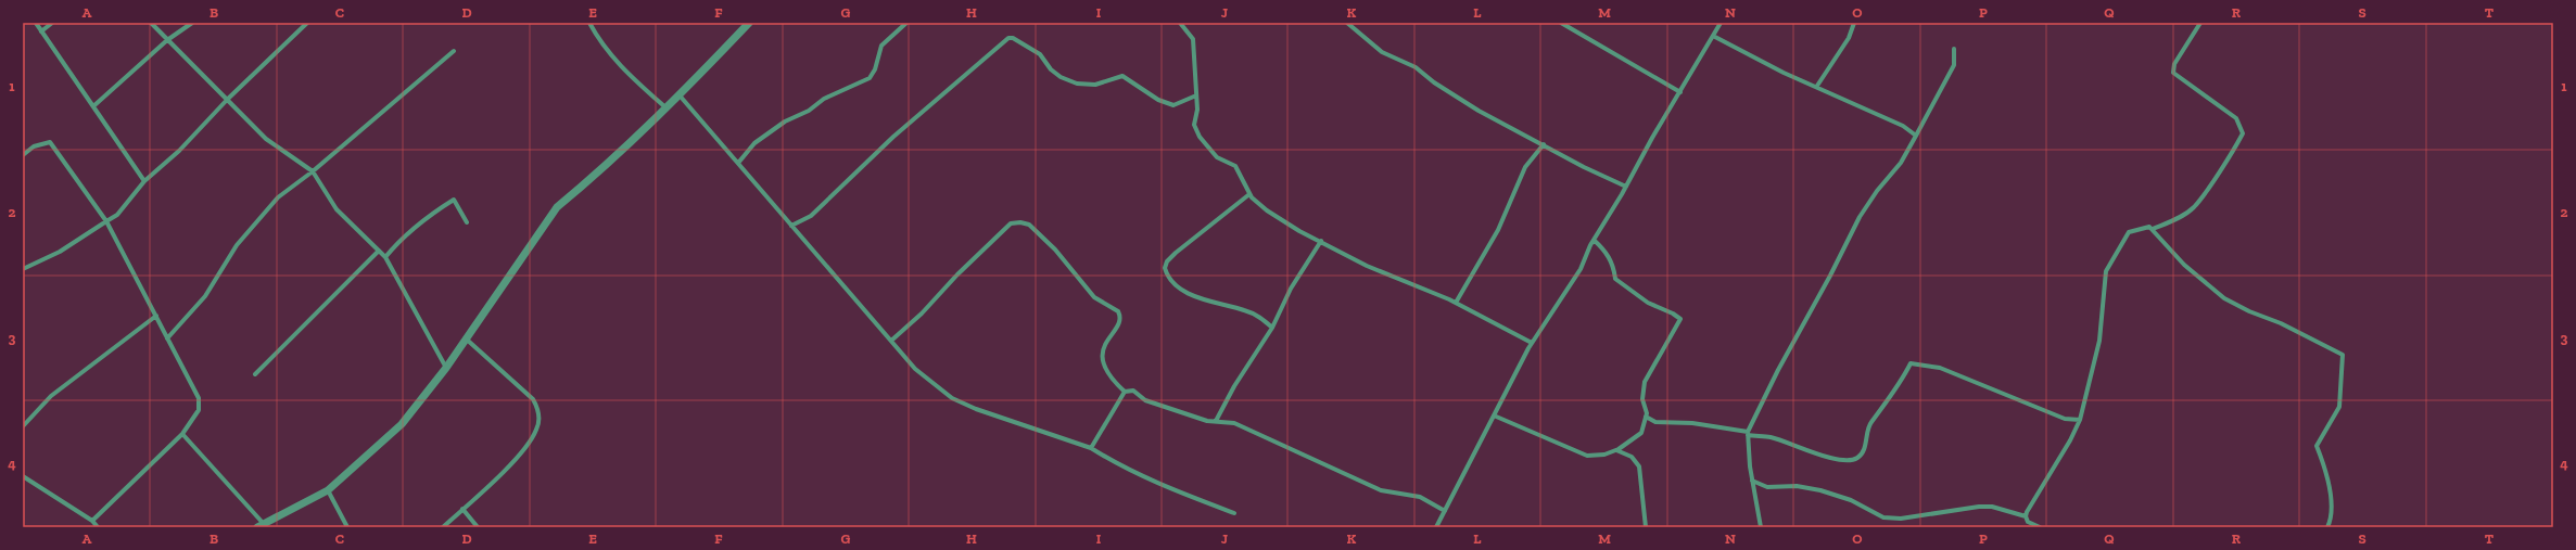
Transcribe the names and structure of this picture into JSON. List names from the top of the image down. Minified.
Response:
{"grid":{"columns":["A","B","C","D","E","F","G","H","I","J","K","L","M","N","O","P","Q","R","S","T"],"rows":["1","2","3","4"]}}
